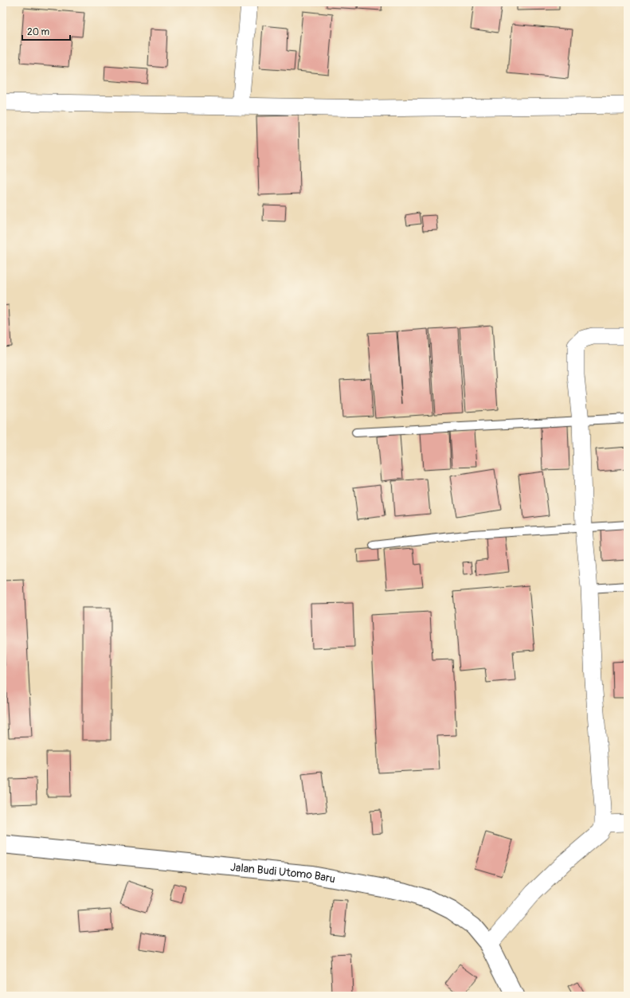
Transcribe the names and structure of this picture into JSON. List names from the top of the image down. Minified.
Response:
{"streets":{"street":["Jalan Budi Utomo Baru"]},"scale_bar":"20 m"}
